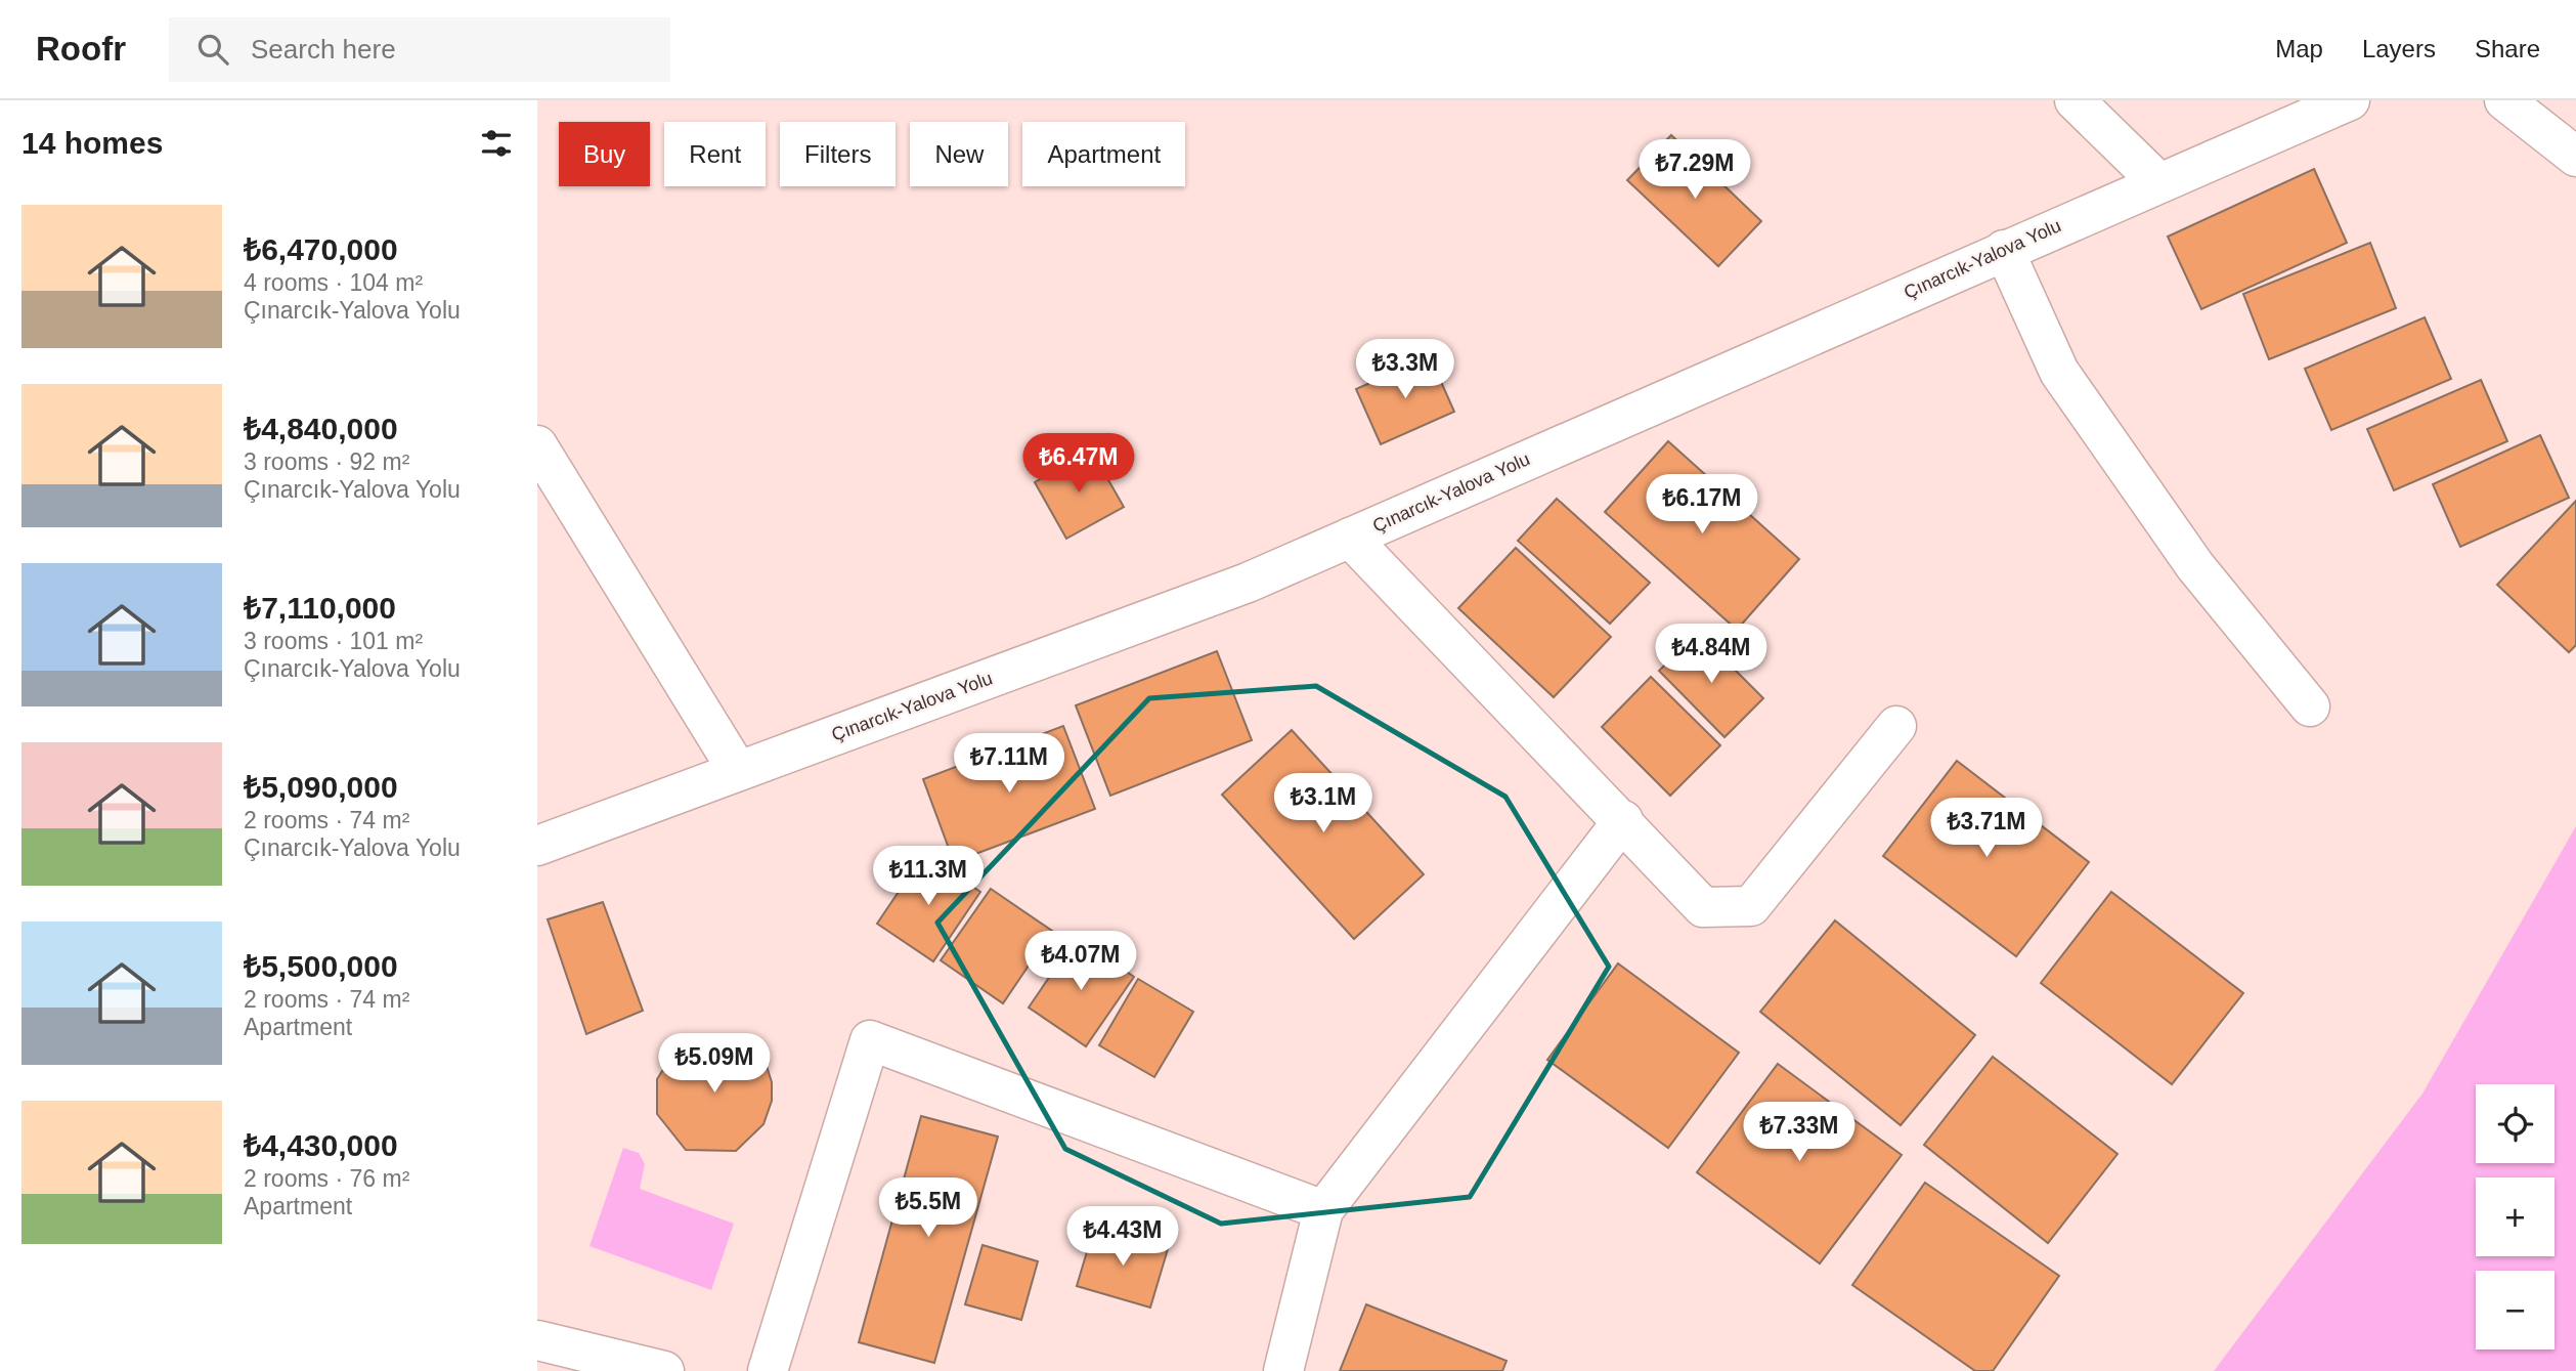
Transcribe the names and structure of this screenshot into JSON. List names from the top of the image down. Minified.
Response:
{"streets":{"street":["Çınarcık-Yalova Yolu"]},"page":{"header":"Roofr","search":"Search here","nav":["Map","Layers","Share"],"heading":"14 homes","chip":["Buy","Rent","Filters","New","Apartment"],"price":["₺7.29M","₺3.3M","₺6.47M","₺6.17M","₺4.84M","₺7.11M","₺3.1M","₺3.71M","₺11.3M","₺4.07M","₺5.09M","₺7.33M","₺5.5M","₺4.43M"],"list":[{"name":"₺6,470,000","note":"4 rooms · 104 m² · Çınarcık-Yalova Yolu"},{"name":"₺4,840,000","note":"3 rooms · 92 m² · Çınarcık-Yalova Yolu"},{"name":"₺7,110,000","note":"3 rooms · 101 m² · Çınarcık-Yalova Yolu"},{"name":"₺5,090,000","note":"2 rooms · 74 m² · Çınarcık-Yalova Yolu"},{"name":"₺5,500,000","note":"2 rooms · 74 m² · Apartment"},{"name":"₺4,430,000","note":"2 rooms · 76 m² · Apartment"}],"map_buttons":["+","−"]}}
